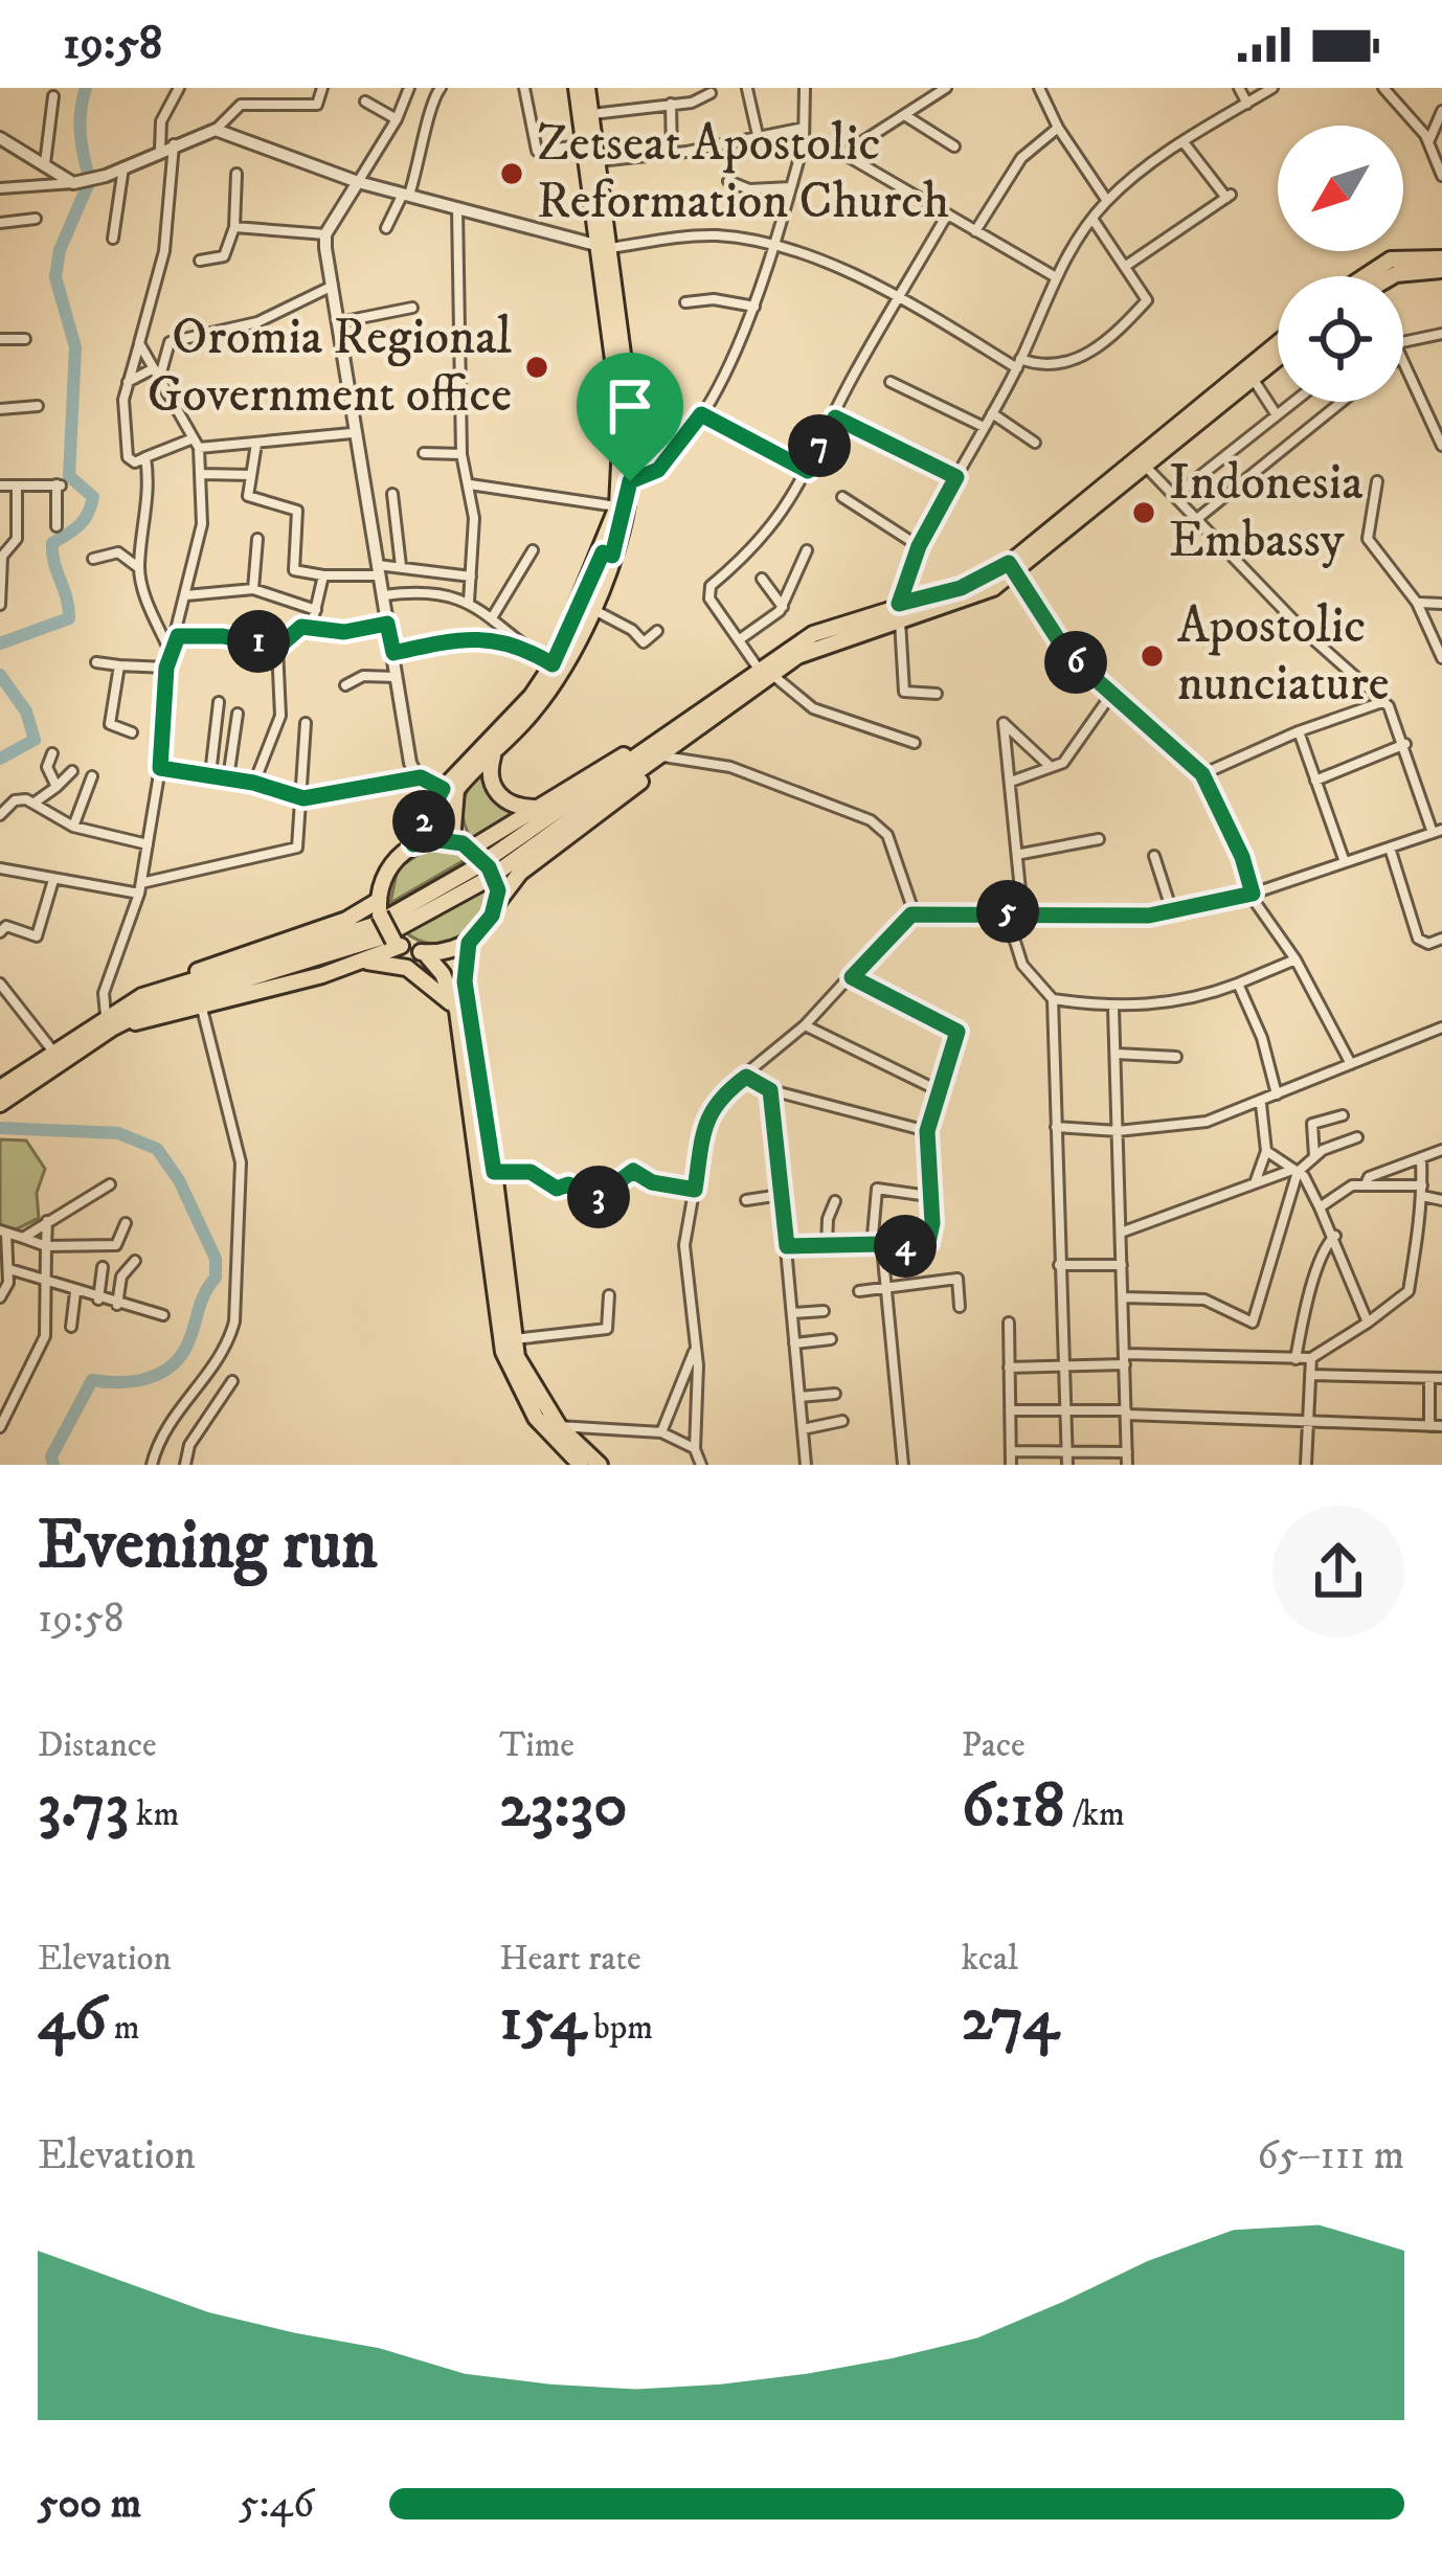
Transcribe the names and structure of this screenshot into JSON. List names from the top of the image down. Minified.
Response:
{"places":["Zetseat Apostolic Reformation Church","Oromia Regional Government office","Indonesia Embassy","Apostolic nunciature"],"north":"bottom left","page":{"status":"19:58","pins":["7","1","6","2","5","3","4"],"heading":["Evening run","19:58"],"stats":[["Distance","3.73 km"],["Time","23:30"],["Pace","6:18 /km"],["Elevation","46 m"],["Heart rate","154 bpm"],["kcal","274"]],"chart":["Elevation","65–111 m"],"list":[{"name":"500 m","note":"5:46"}]}}
